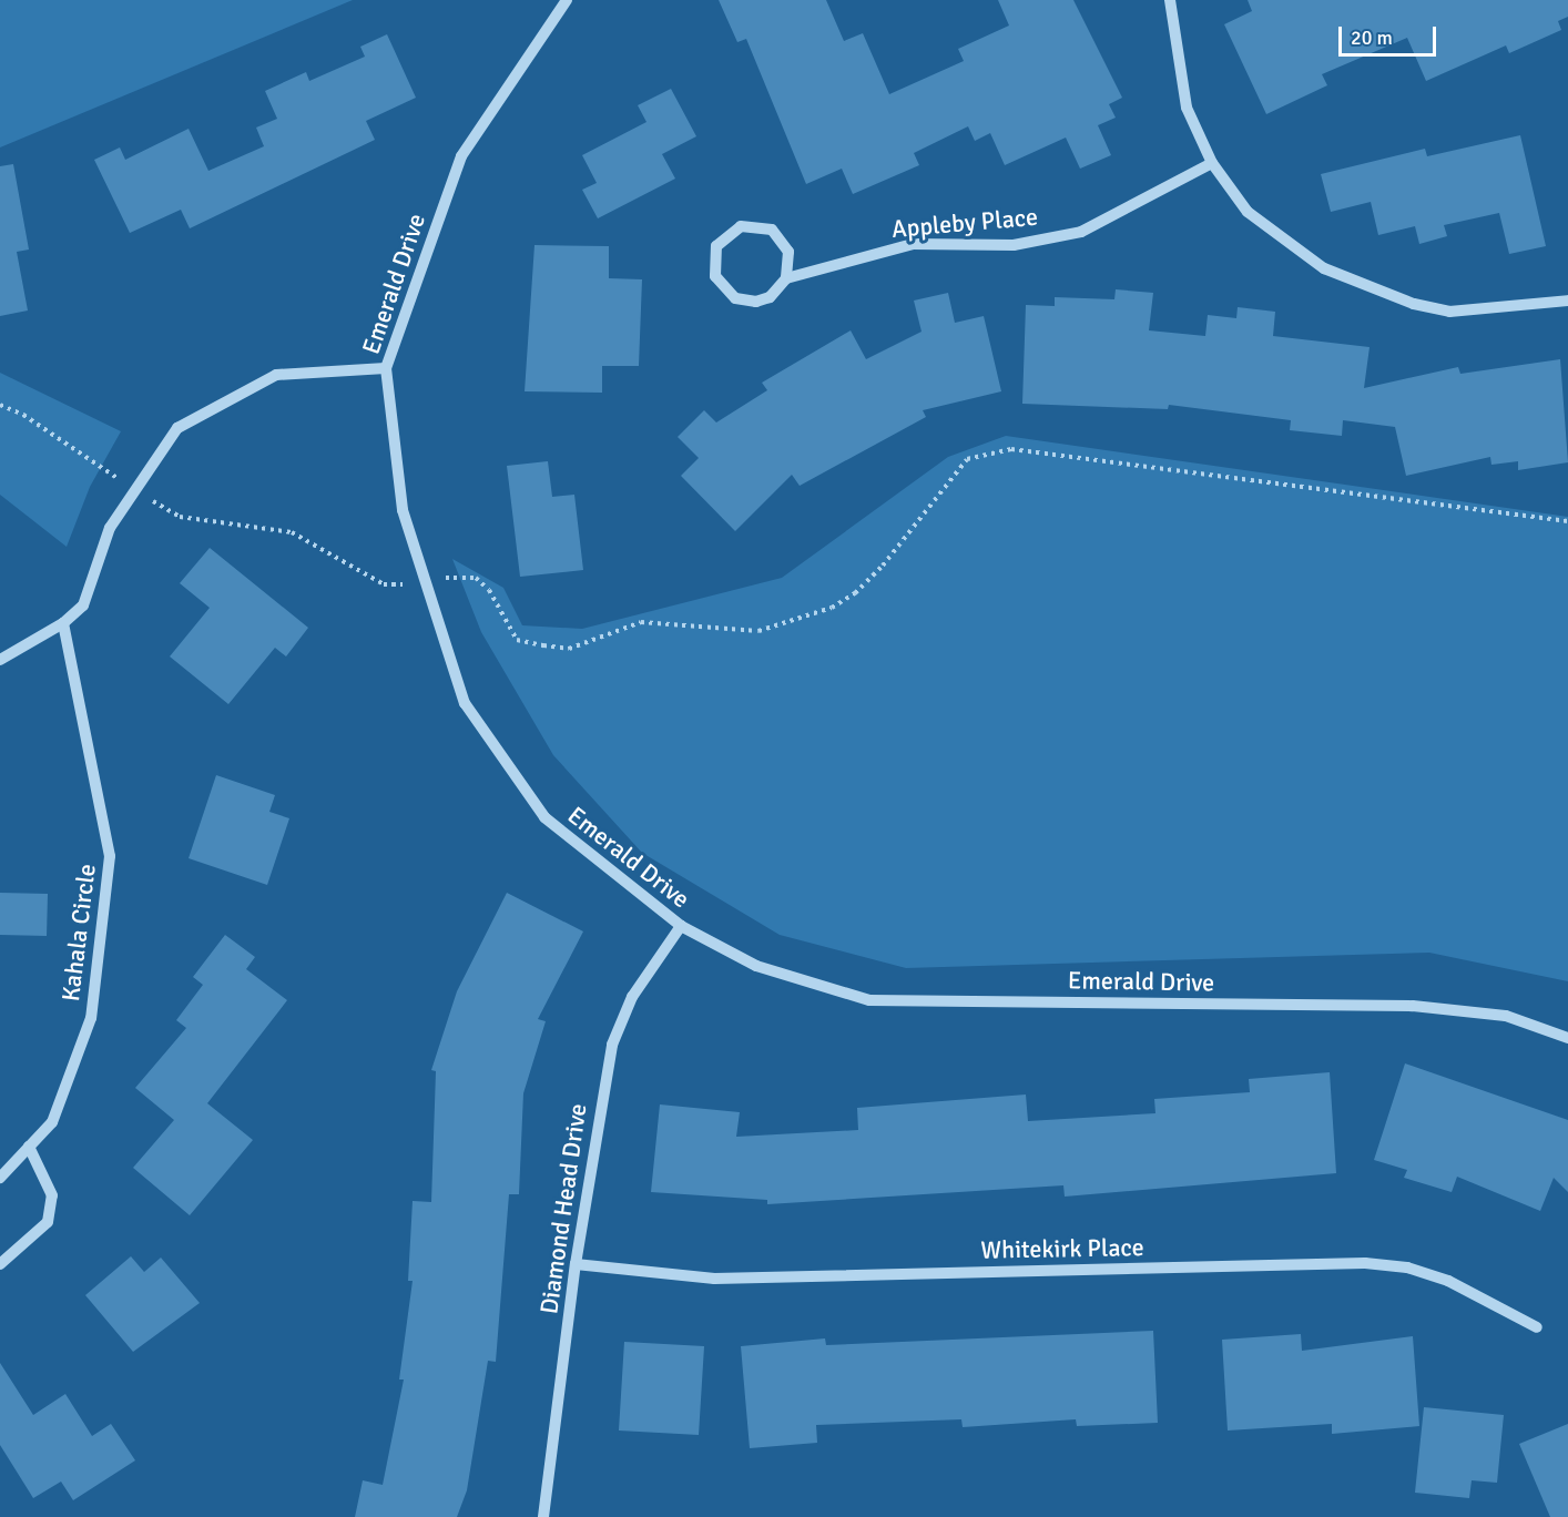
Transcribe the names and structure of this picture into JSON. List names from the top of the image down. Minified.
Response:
{"streets":{"street":["Appleby Place","Emerald Drive","Kahala Circle","Diamond Head Drive","Whitekirk Place"]},"crossings":[["Emerald Drive","Diamond Head Drive"],["Diamond Head Drive","Whitekirk Place"]],"scale_bar":"20 m"}
